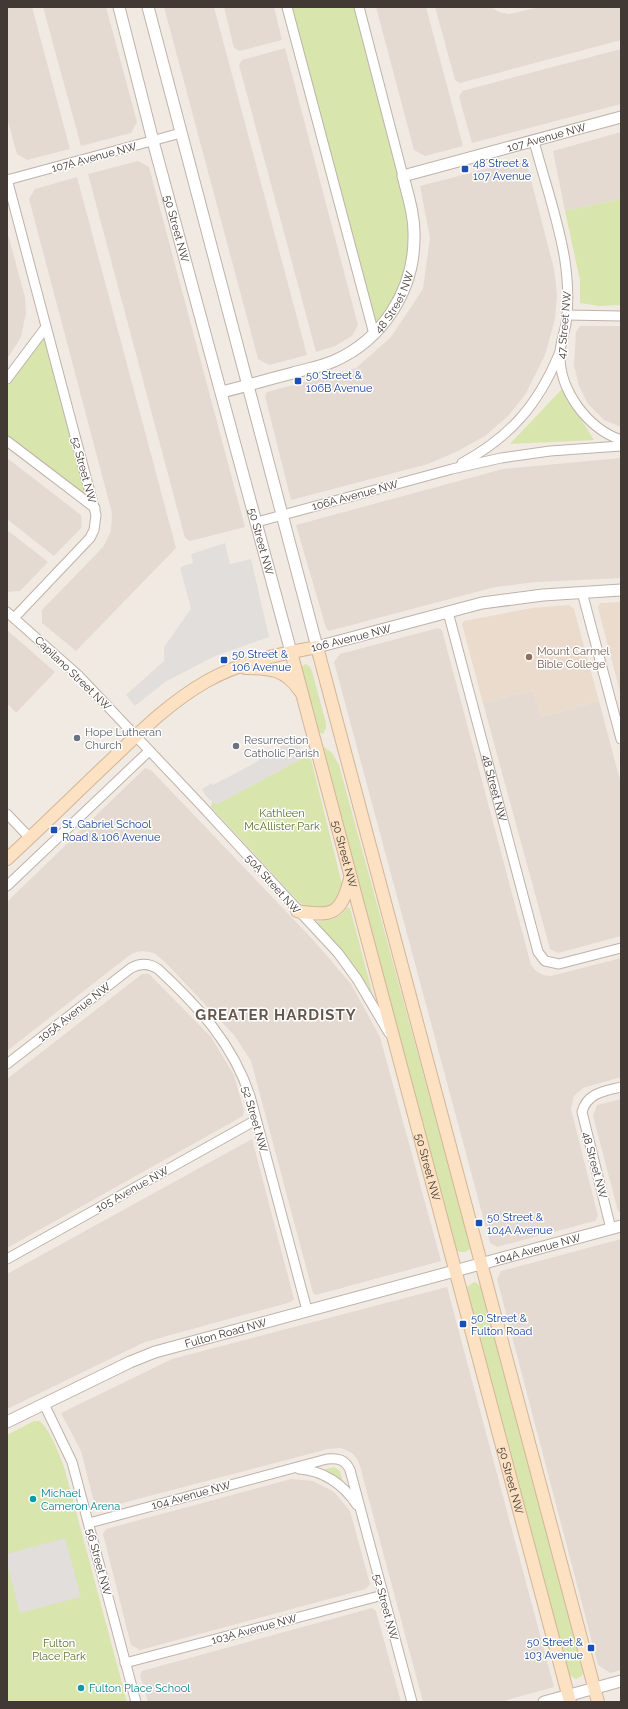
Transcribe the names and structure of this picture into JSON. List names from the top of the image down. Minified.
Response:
{"streets":{"main road":["50 Street NW","106 Avenue NW"],"street":["107 Avenue NW","107A Avenue NW","48 Street NW","47 Street NW","52 Street NW","106A Avenue NW","Capilano Street NW","50A Street NW","105A Avenue NW","105 Avenue NW","104A Avenue NW","Fulton Road NW","104 Avenue NW","56 Street NW","103A Avenue NW"]},"crossings":[["107 Avenue NW","48 Street NW"],["107 Avenue NW","47 Street NW"],["107A Avenue NW","50 Street NW"],["107A Avenue NW","52 Street NW"],["50 Street NW","106A Avenue NW"],["50 Street NW","106 Avenue NW"],["50 Street NW","50A Street NW"],["50 Street NW","104A Avenue NW"],["50 Street NW","Fulton Road NW"],["48 Street NW","106 Avenue NW"],["48 Street NW","104A Avenue NW"],["47 Street NW","106A Avenue NW"],["52 Street NW","105A Avenue NW"],["52 Street NW","105 Avenue NW"],["52 Street NW","Fulton Road NW"],["52 Street NW","104 Avenue NW"],["52 Street NW","103A Avenue NW"],["106 Avenue NW","Capilano Street NW"],["106 Avenue NW","50A Street NW"],["Capilano Street NW","50A Street NW"],["104A Avenue NW","Fulton Road NW"],["Fulton Road NW","56 Street NW"],["104 Avenue NW","56 Street NW"],["56 Street NW","103A Avenue NW"]],"districts":["GREATER HARDISTY"],"parks":["Kathleen McAllister Park","Fulton Place Park"],"places":{"transit":["48 Street & 107 Avenue","50 Street & 106B Avenue","50 Street & 106 Avenue","St. Gabriel School Road & 106 Avenue","50 Street & 104A Avenue","50 Street & Fulton Road","50 Street & 103 Avenue"],"other":["Mount Carmel Bible College","Hope Lutheran Church","Resurrection Catholic Parish","Michael Cameron Arena","Fulton Place School"]}}
